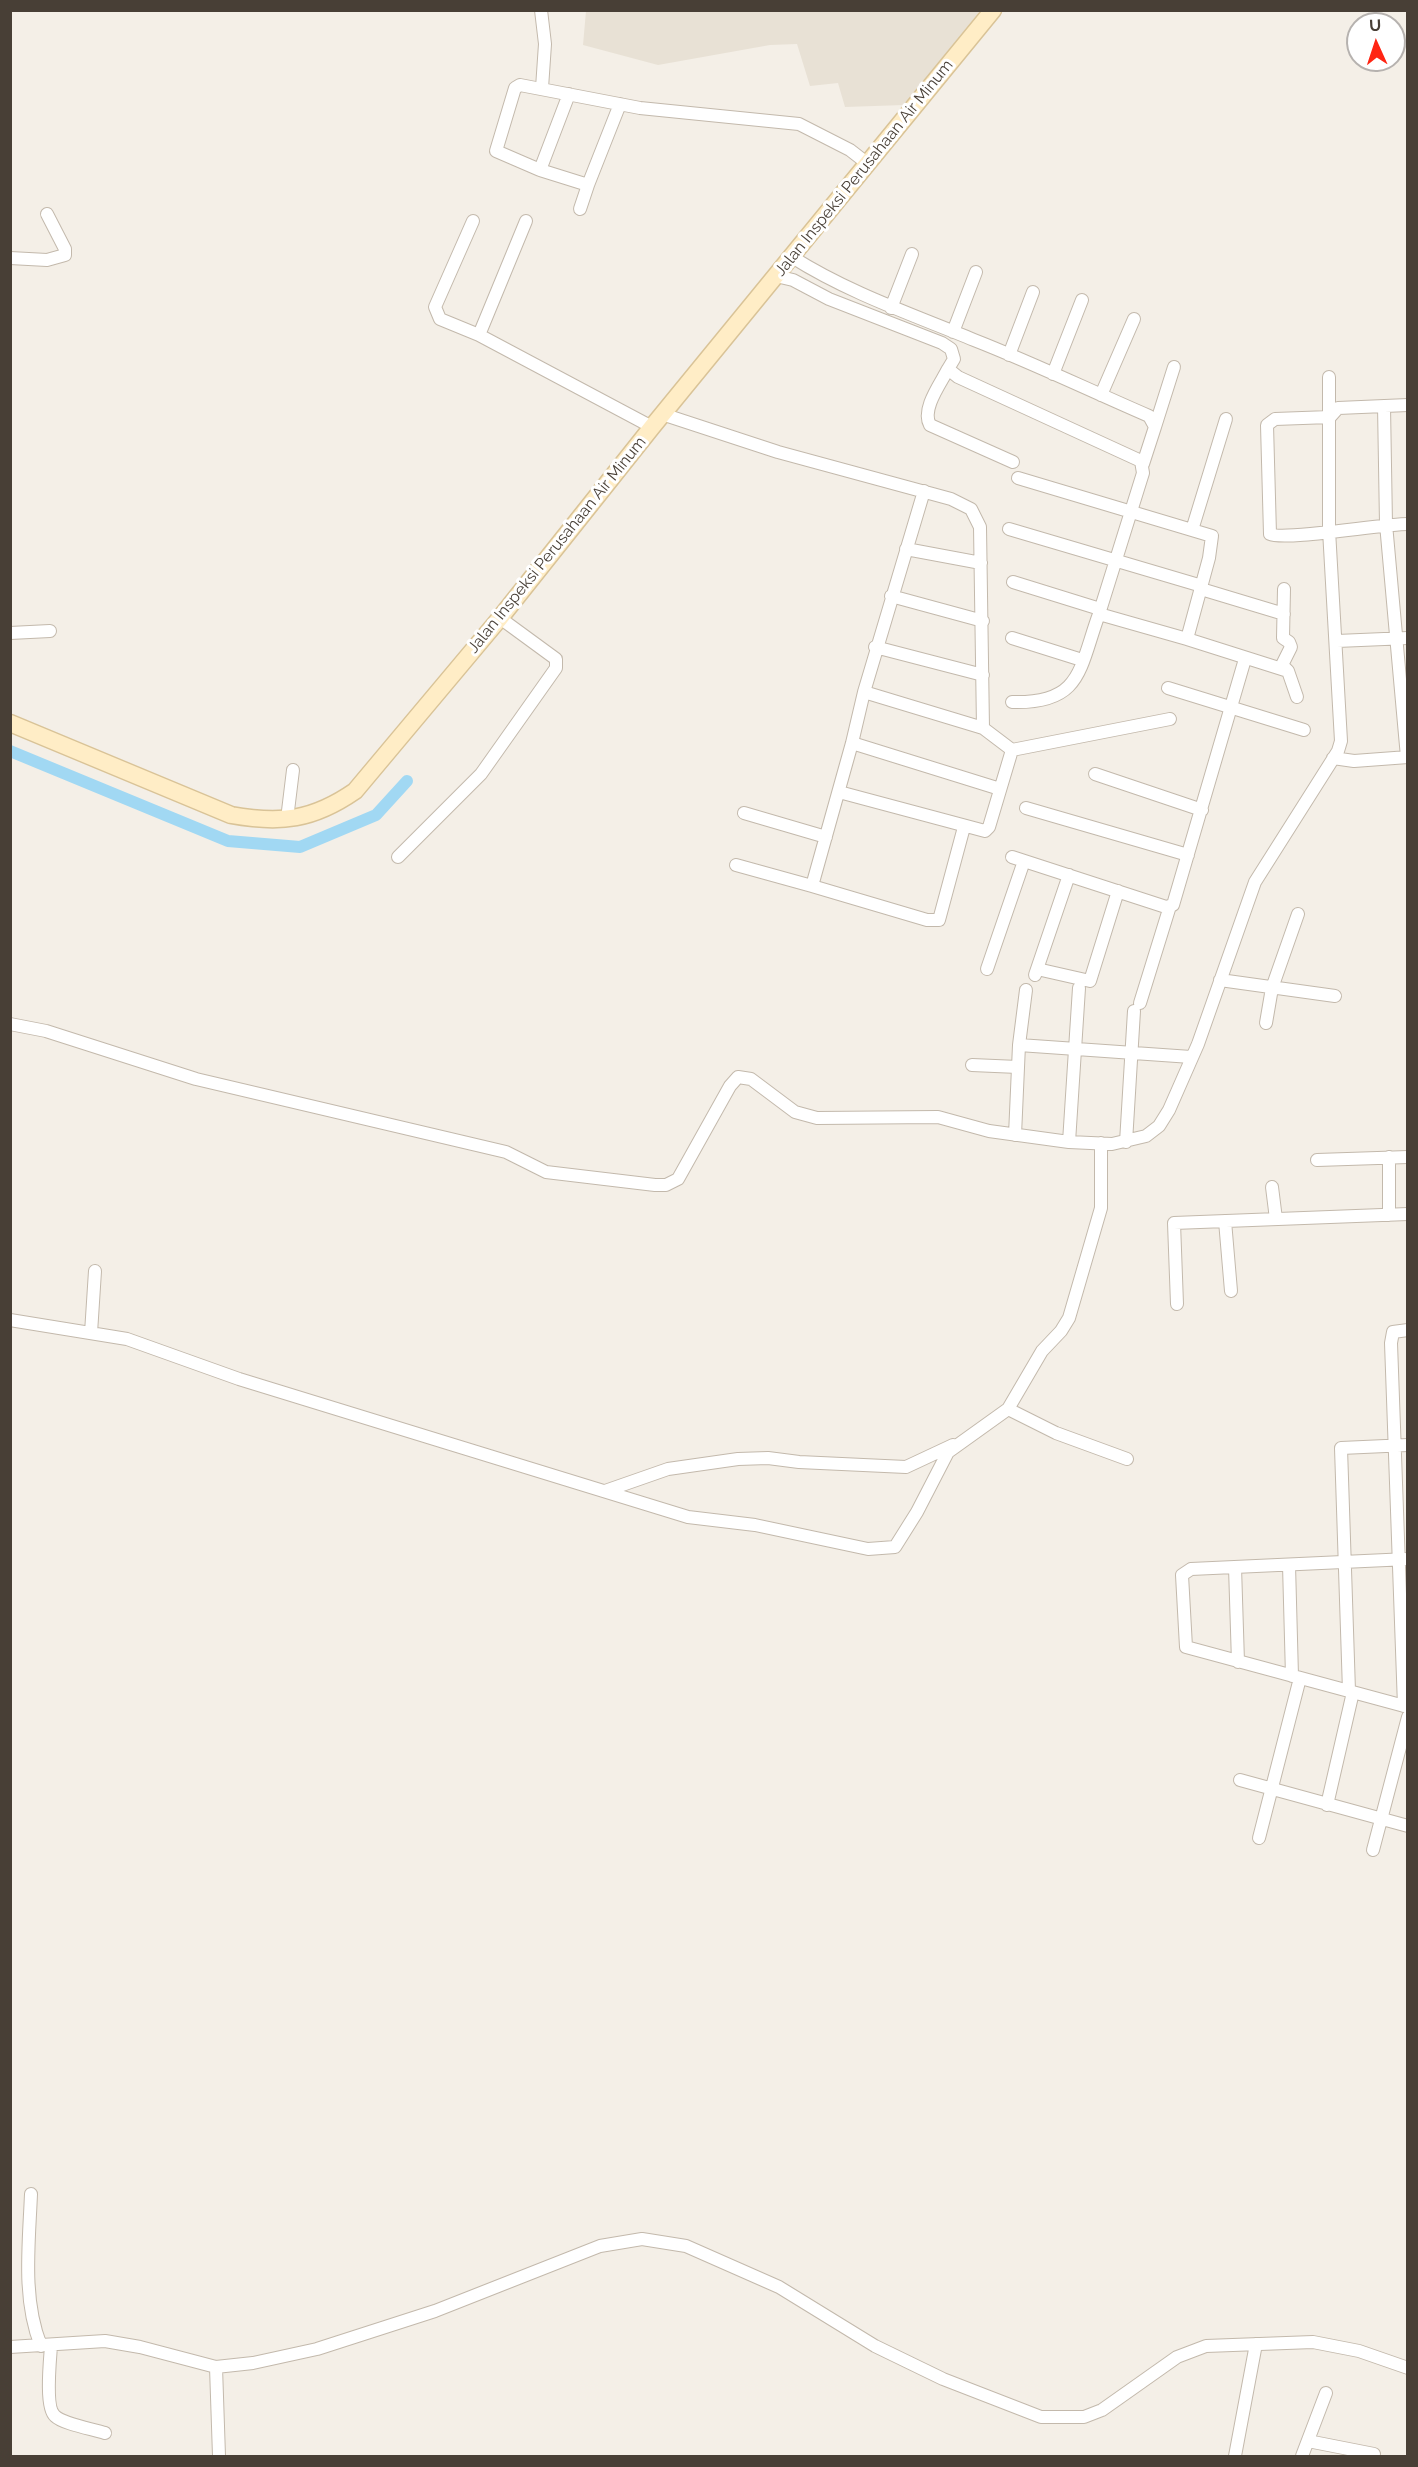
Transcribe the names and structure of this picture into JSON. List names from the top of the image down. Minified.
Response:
{"streets":{"street":["Jalan Inspeksi Perusahaan Air Minum"]},"north":"top"}
